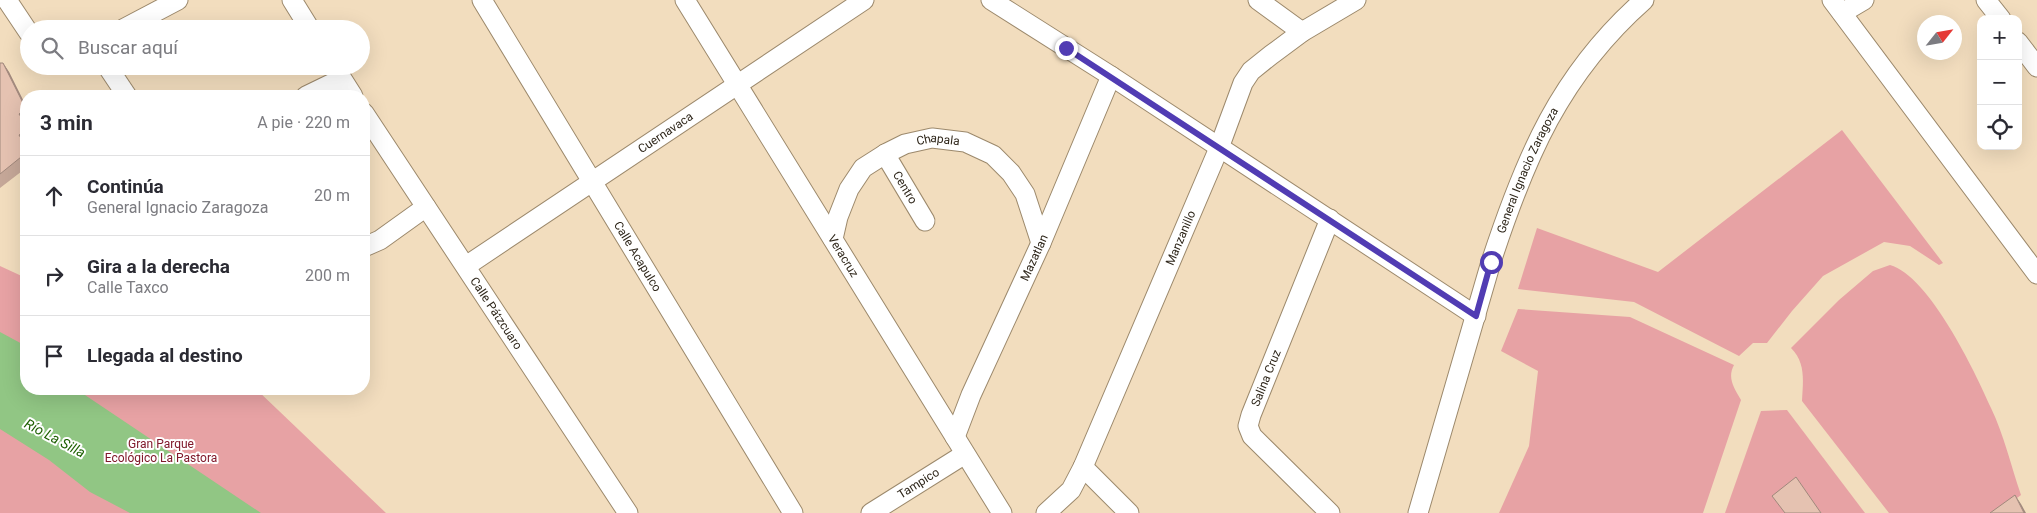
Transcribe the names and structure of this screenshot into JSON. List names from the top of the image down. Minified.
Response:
{"streets":{"street":["Cuernavaca","Chapala","General Ignacio Zaragoza","Centro","Manzanillo","Calle Acapulco","Veracruz","Mazatlan","Calle Pátzcuaro","Salina Cruz","Tampico"]},"crossings":[["Cuernavaca","Calle Acapulco"],["Cuernavaca","Veracruz"],["Cuernavaca","Calle Pátzcuaro"],["Chapala","Centro"],["Chapala","Veracruz"],["Chapala","Mazatlan"],["Veracruz","Mazatlan"],["Veracruz","Tampico"]],"water":["Río La Silla"],"parks":["Gran Parque Ecológico La Pastora"],"north":"top right","page":{"map_buttons":["+","−"],"search":"Buscar aquí","heading":["3 min","A pie · 220 m"],"list":[["Continúa","General Ignacio Zaragoza","20 m"],["Gira a la derecha","Calle Taxco","200 m"],"Llegada al destino"]}}
